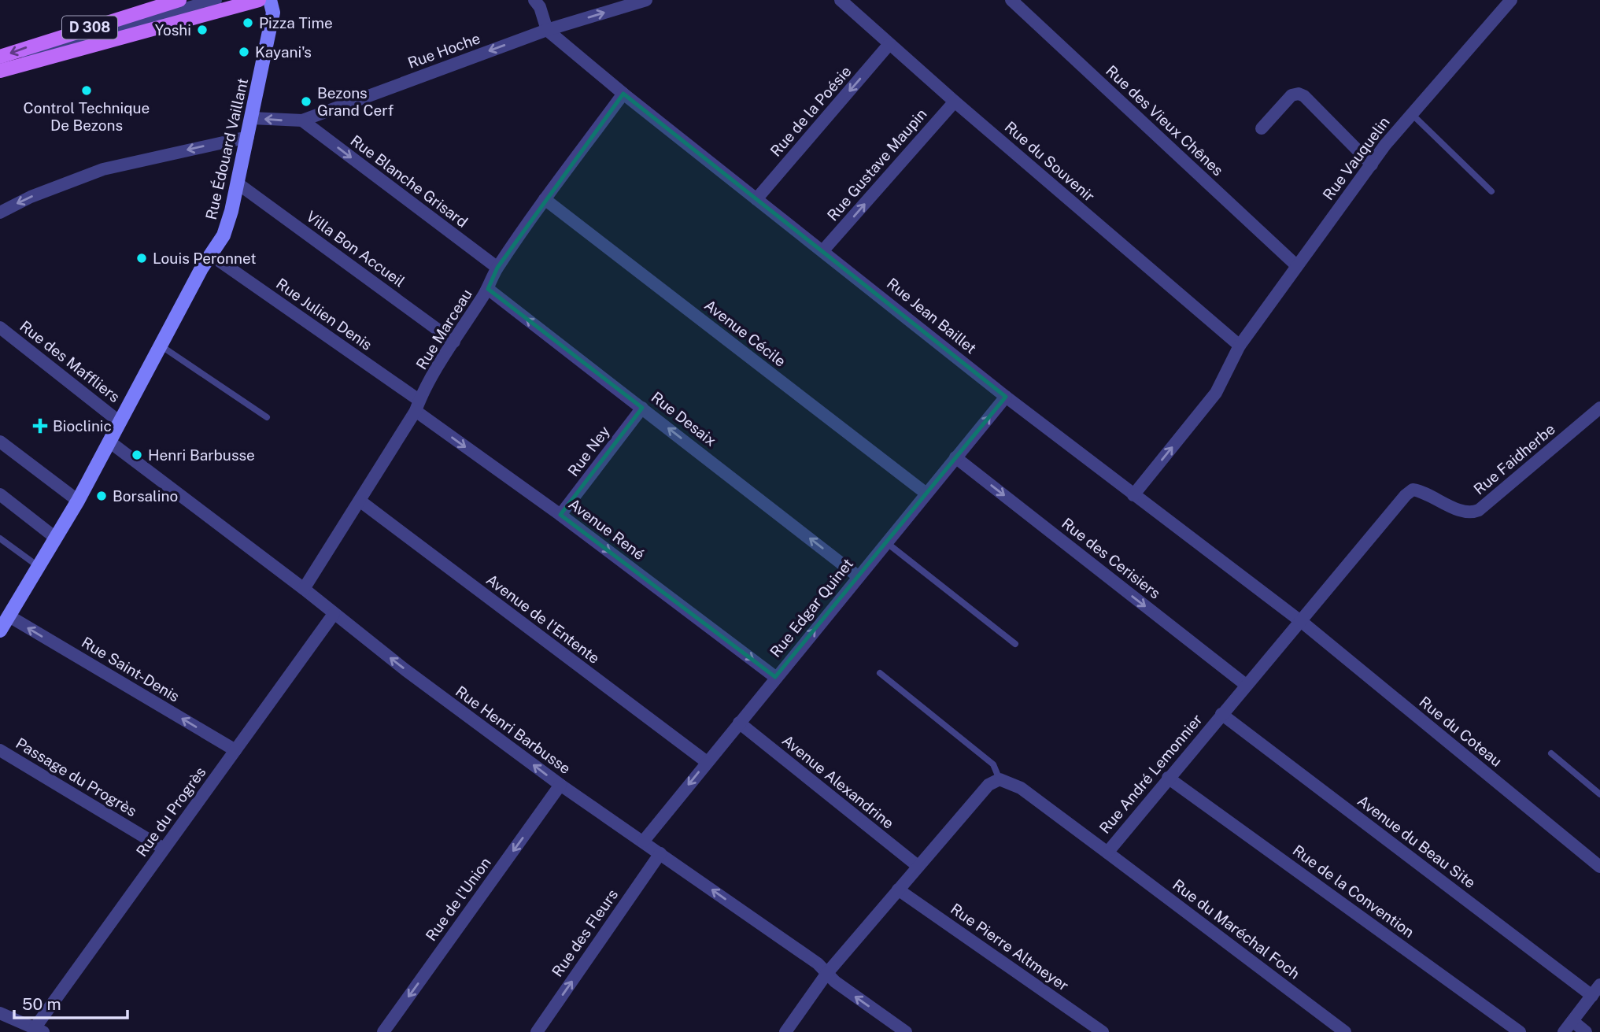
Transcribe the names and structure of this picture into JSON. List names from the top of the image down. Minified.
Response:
{"streets":{"main road":["D 308"],"street":["Rue Hoche","Rue de la Poésie","Rue des Vieux Chênes","Rue Édouard Vaillant","Rue Vauquelin","Rue du Souvenir","Rue Gustave Maupin","Rue Blanche Grisard","Villa Bon Accueil","Rue Julien Denis","Rue Jean Baillet","Rue Marceau","Avenue Cécile","Rue des Maffliers","Rue Desaix","Rue Ney","Rue Faidherbe","Avenue René","Rue des Cerisiers","Rue Edgar Quinet","Avenue de l'Entente","Rue Saint-Denis","Rue Henri Barbusse","Rue du Coteau","Rue André Lemonnier","Passage du Progrès","Avenue Alexandrine","Rue du Progrès","Avenue du Beau Site","Rue de la Convention","Rue de l'Union","Rue du Maréchal Foch","Rue des Fleurs","Rue Pierre Altmeyer"]},"crossings":[["Rue Hoche","Rue Édouard Vaillant"],["Rue Hoche","Rue Blanche Grisard"],["Rue Hoche","Rue Jean Baillet"],["Rue de la Poésie","Rue du Souvenir"],["Rue de la Poésie","Rue Jean Baillet"],["Rue des Vieux Chênes","Rue Vauquelin"],["Rue Édouard Vaillant","Villa Bon Accueil"],["Rue Édouard Vaillant","Rue Julien Denis"],["Rue Édouard Vaillant","Rue des Maffliers"],["Rue Édouard Vaillant","Rue Saint-Denis"],["Rue Édouard Vaillant","Rue Henri Barbusse"],["Rue Vauquelin","Rue du Souvenir"],["Rue Vauquelin","Rue Jean Baillet"],["Rue du Souvenir","Rue Gustave Maupin"],["Rue Gustave Maupin","Rue Jean Baillet"],["Rue Blanche Grisard","Rue Marceau"],["Villa Bon Accueil","Rue Marceau"],["Rue Julien Denis","Rue Marceau"],["Rue Julien Denis","Avenue René"],["Rue Jean Baillet","Rue Marceau"],["Rue Jean Baillet","Rue Edgar Quinet"],["Rue Jean Baillet","Rue du Coteau"],["Rue Jean Baillet","Rue André Lemonnier"],["Rue Marceau","Avenue Cécile"],["Rue Marceau","Rue Desaix"],["Rue Marceau","Avenue René"],["Rue Marceau","Avenue de l'Entente"],["Rue Marceau","Rue Henri Barbusse"],["Avenue Cécile","Rue Edgar Quinet"],["Rue Desaix","Rue Ney"],["Rue Desaix","Rue Edgar Quinet"],["Rue Ney","Avenue René"],["Rue Faidherbe","Rue André Lemonnier"],["Avenue René","Rue Edgar Quinet"],["Rue des Cerisiers","Rue Edgar Quinet"],["Rue des Cerisiers","Rue André Lemonnier"],["Rue Edgar Quinet","Avenue de l'Entente"],["Rue Edgar Quinet","Rue Henri Barbusse"],["Rue Edgar Quinet","Avenue Alexandrine"],["Rue Saint-Denis","Rue du Progrès"],["Rue Henri Barbusse","Rue du Progrès"],["Rue Henri Barbusse","Rue de l'Union"],["Rue Henri Barbusse","Rue des Fleurs"],["Rue du Coteau","Rue André Lemonnier"],["Rue André Lemonnier","Avenue du Beau Site"],["Rue André Lemonnier","Rue de la Convention"],["Rue André Lemonnier","Rue du Maréchal Foch"],["Passage du Progrès","Rue du Progrès"]],"one_way":["Rue de la Poésie","Rue Gustave Maupin","Rue Blanche Grisard","Rue Desaix","Avenue René","Rue des Cerisiers","Rue Saint-Denis","Rue Henri Barbusse","Rue de l'Union","Rue des Fleurs"],"places":{"other":["Pizza Time","Yoshi","Kayani's","Control Technique De Bezons","Bezons Grand Cerf","Louis Peronnet","Henri Barbusse","Borsalino"],"health":["Bioclinic"]},"scale_bar":"50 m"}
